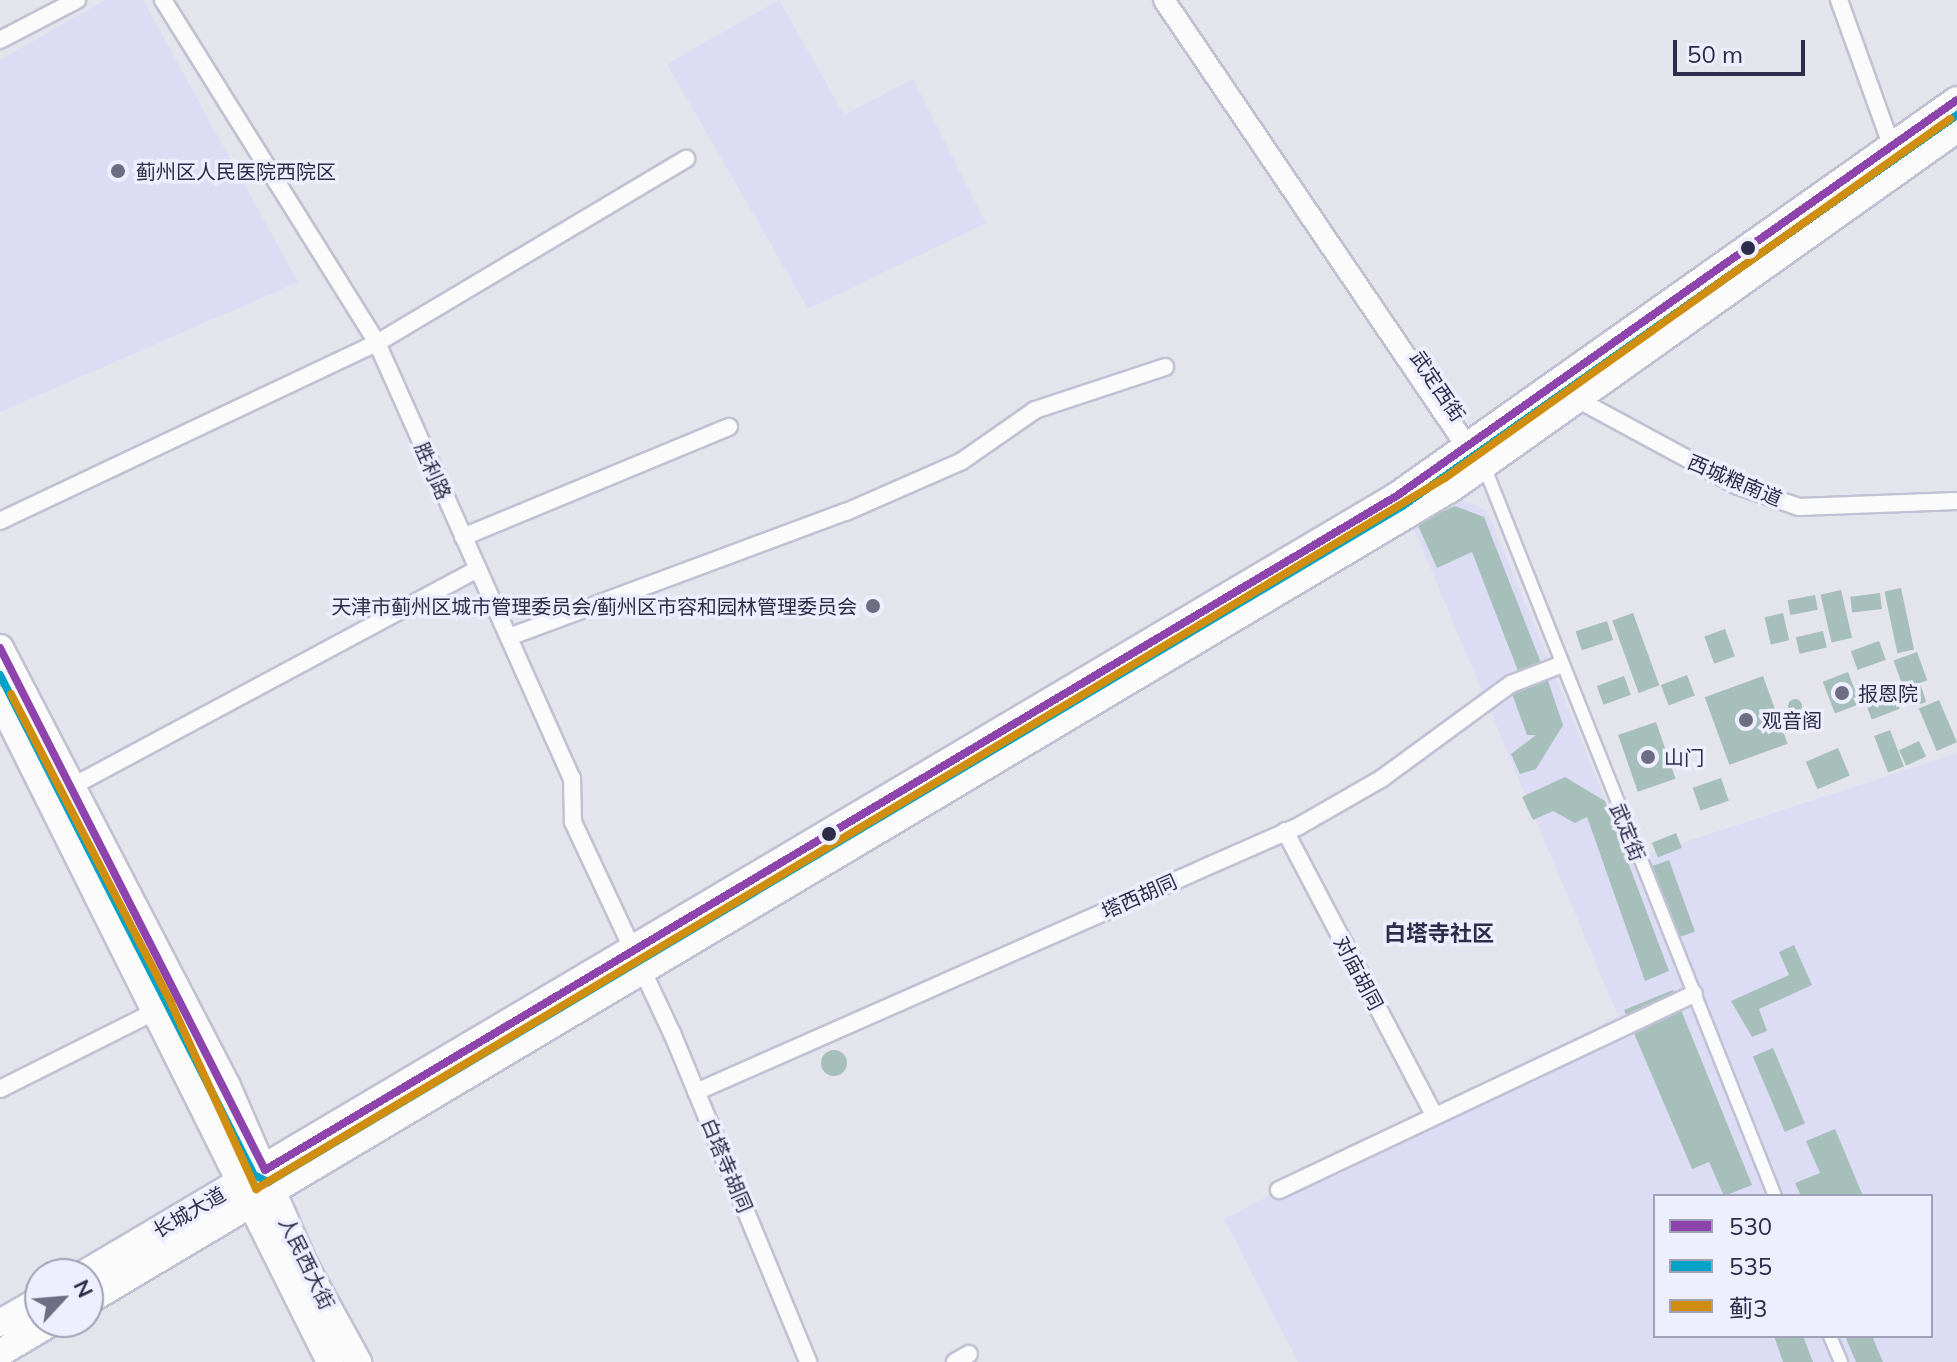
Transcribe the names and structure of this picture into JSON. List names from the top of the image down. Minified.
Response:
{"streets":{"main road":["长城大道","人民西大街"],"street":["武定西街","胜利路","西城粮南道","武定街","塔西胡同","对庙胡同","白塔寺胡同"]},"crossings":[["武定西街","武定街"],["武定西街","长城大道"],["胜利路","白塔寺胡同"],["胜利路","长城大道"],["西城粮南道","长城大道"],["武定街","塔西胡同"],["武定街","长城大道"],["塔西胡同","对庙胡同"],["塔西胡同","白塔寺胡同"],["白塔寺胡同","长城大道"],["长城大道","人民西大街"]],"districts":["白塔寺社区"],"places":["蓟州区人民医院西院区","天津市蓟州区城市管理委员会/蓟州区市容和园林管理委员会","报恩院","观音阁","山门"],"lines":["transit line 530","transit line 535","transit line 蓟3"],"legend":["530","535","蓟3"],"scale_bar":"50 m","north":"top right"}
